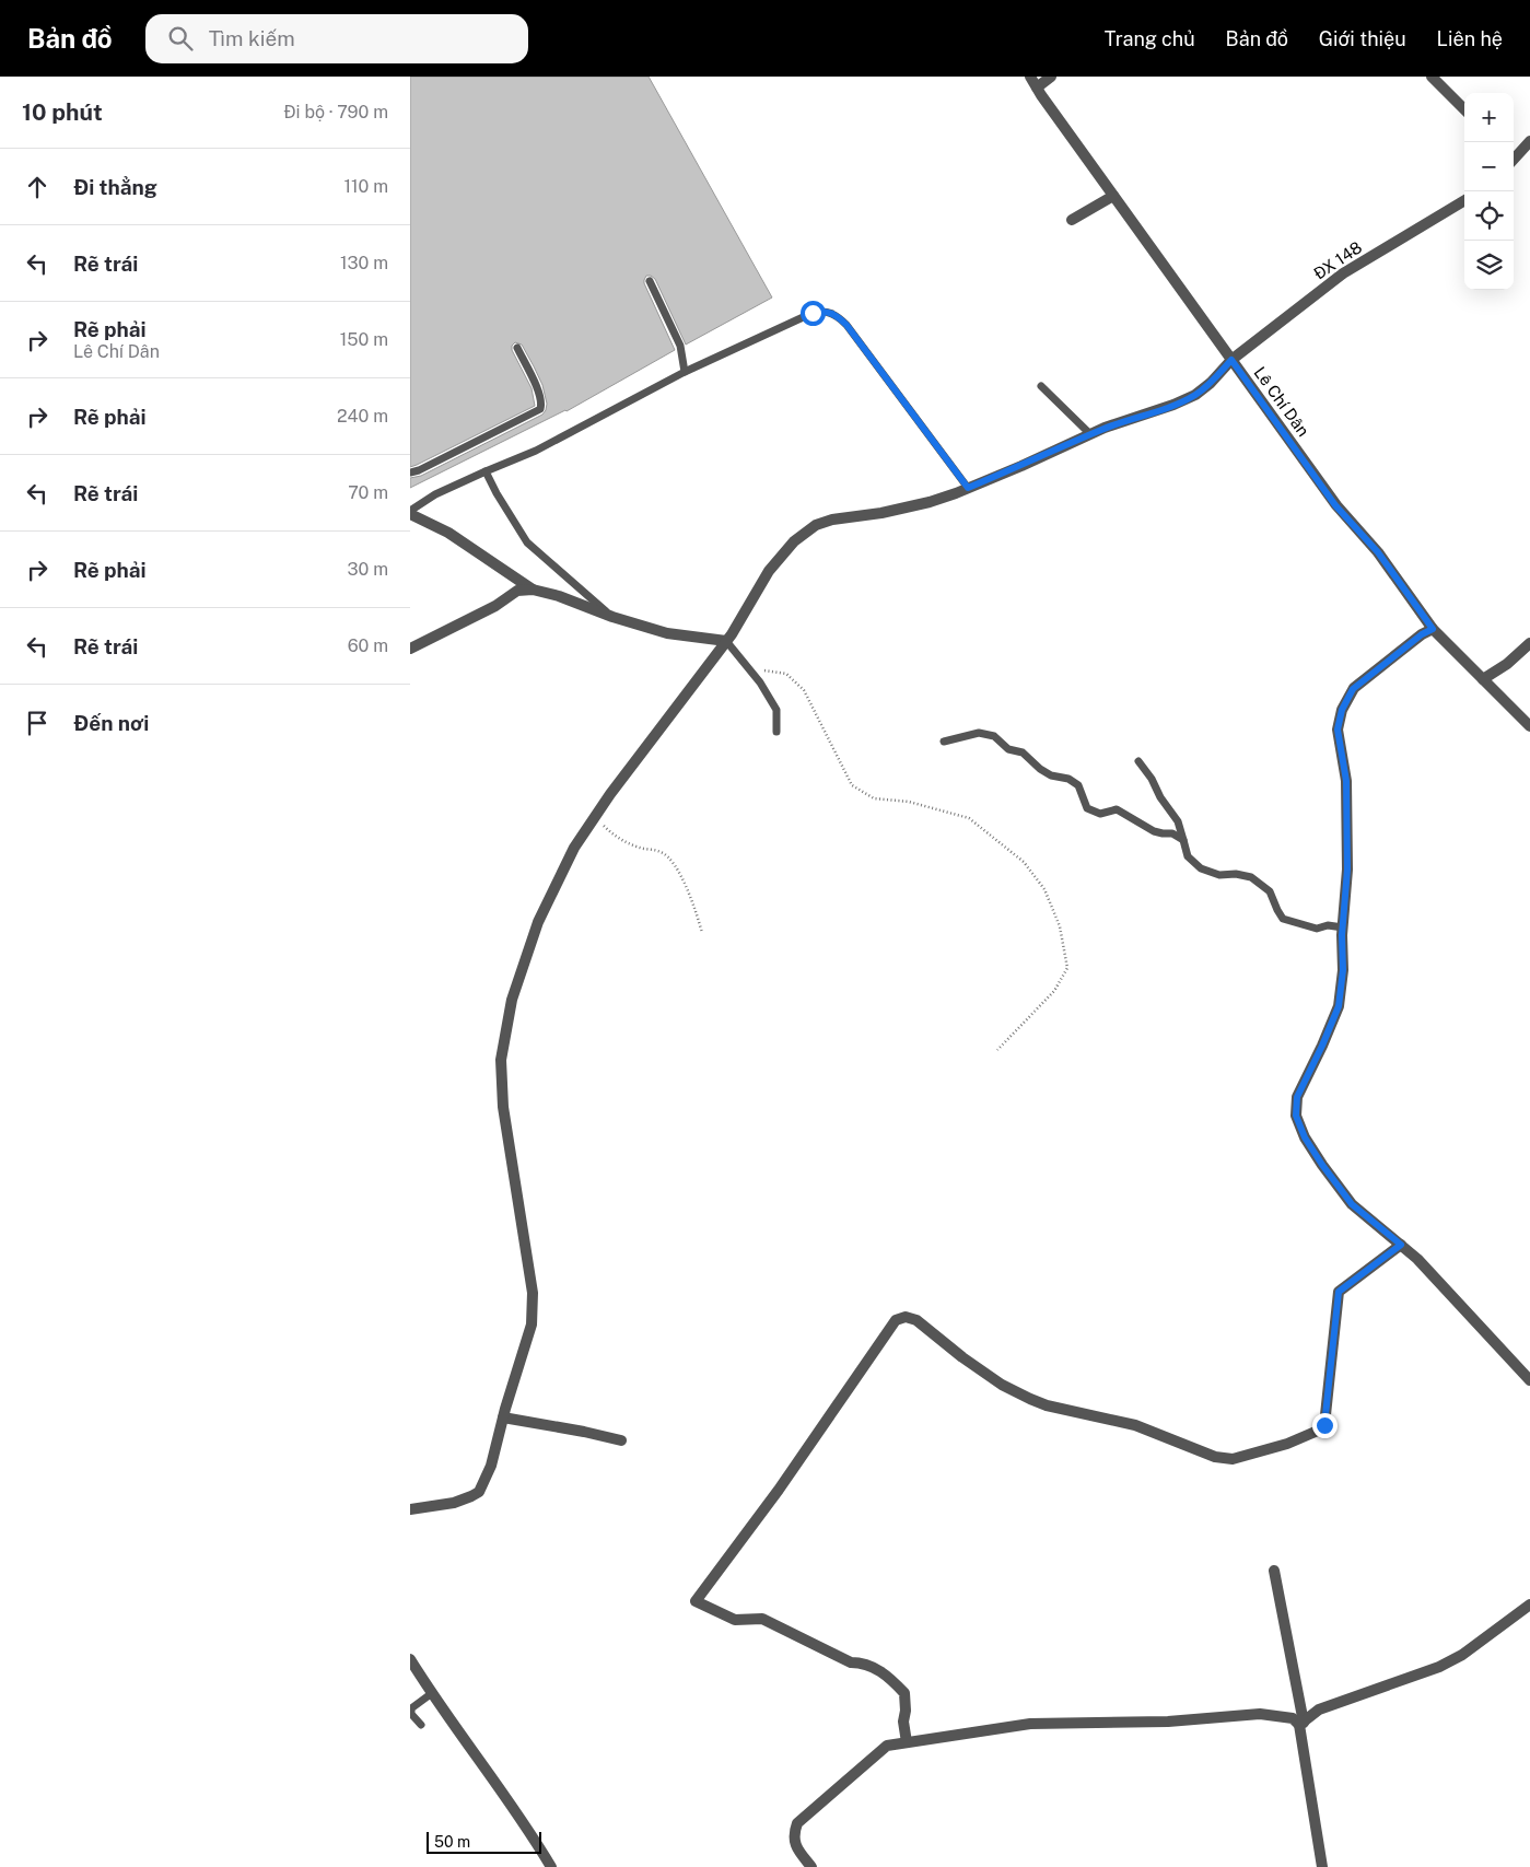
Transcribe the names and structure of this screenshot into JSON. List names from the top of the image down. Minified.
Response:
{"streets":{"street":["ĐX 148","Lê Chí Dân"]},"crossings":[["ĐX 148","Lê Chí Dân"]],"scale_bar":"50 m","page":{"header":"Bản đồ","search":"Tìm kiếm","nav":["Trang chủ","Bản đồ","Giới thiệu","Liên hệ"],"heading":["10 phút","Đi bộ · 790 m"],"map_buttons":["+","−"],"list":[["Đi thẳng","110 m"],["Rẽ trái","130 m"],["Rẽ phải","Lê Chí Dân","150 m"],["Rẽ phải","240 m"],["Rẽ trái","70 m"],["Rẽ phải","30 m"],["Rẽ trái","60 m"],"Đến nơi"],"scale":"50 m"}}
